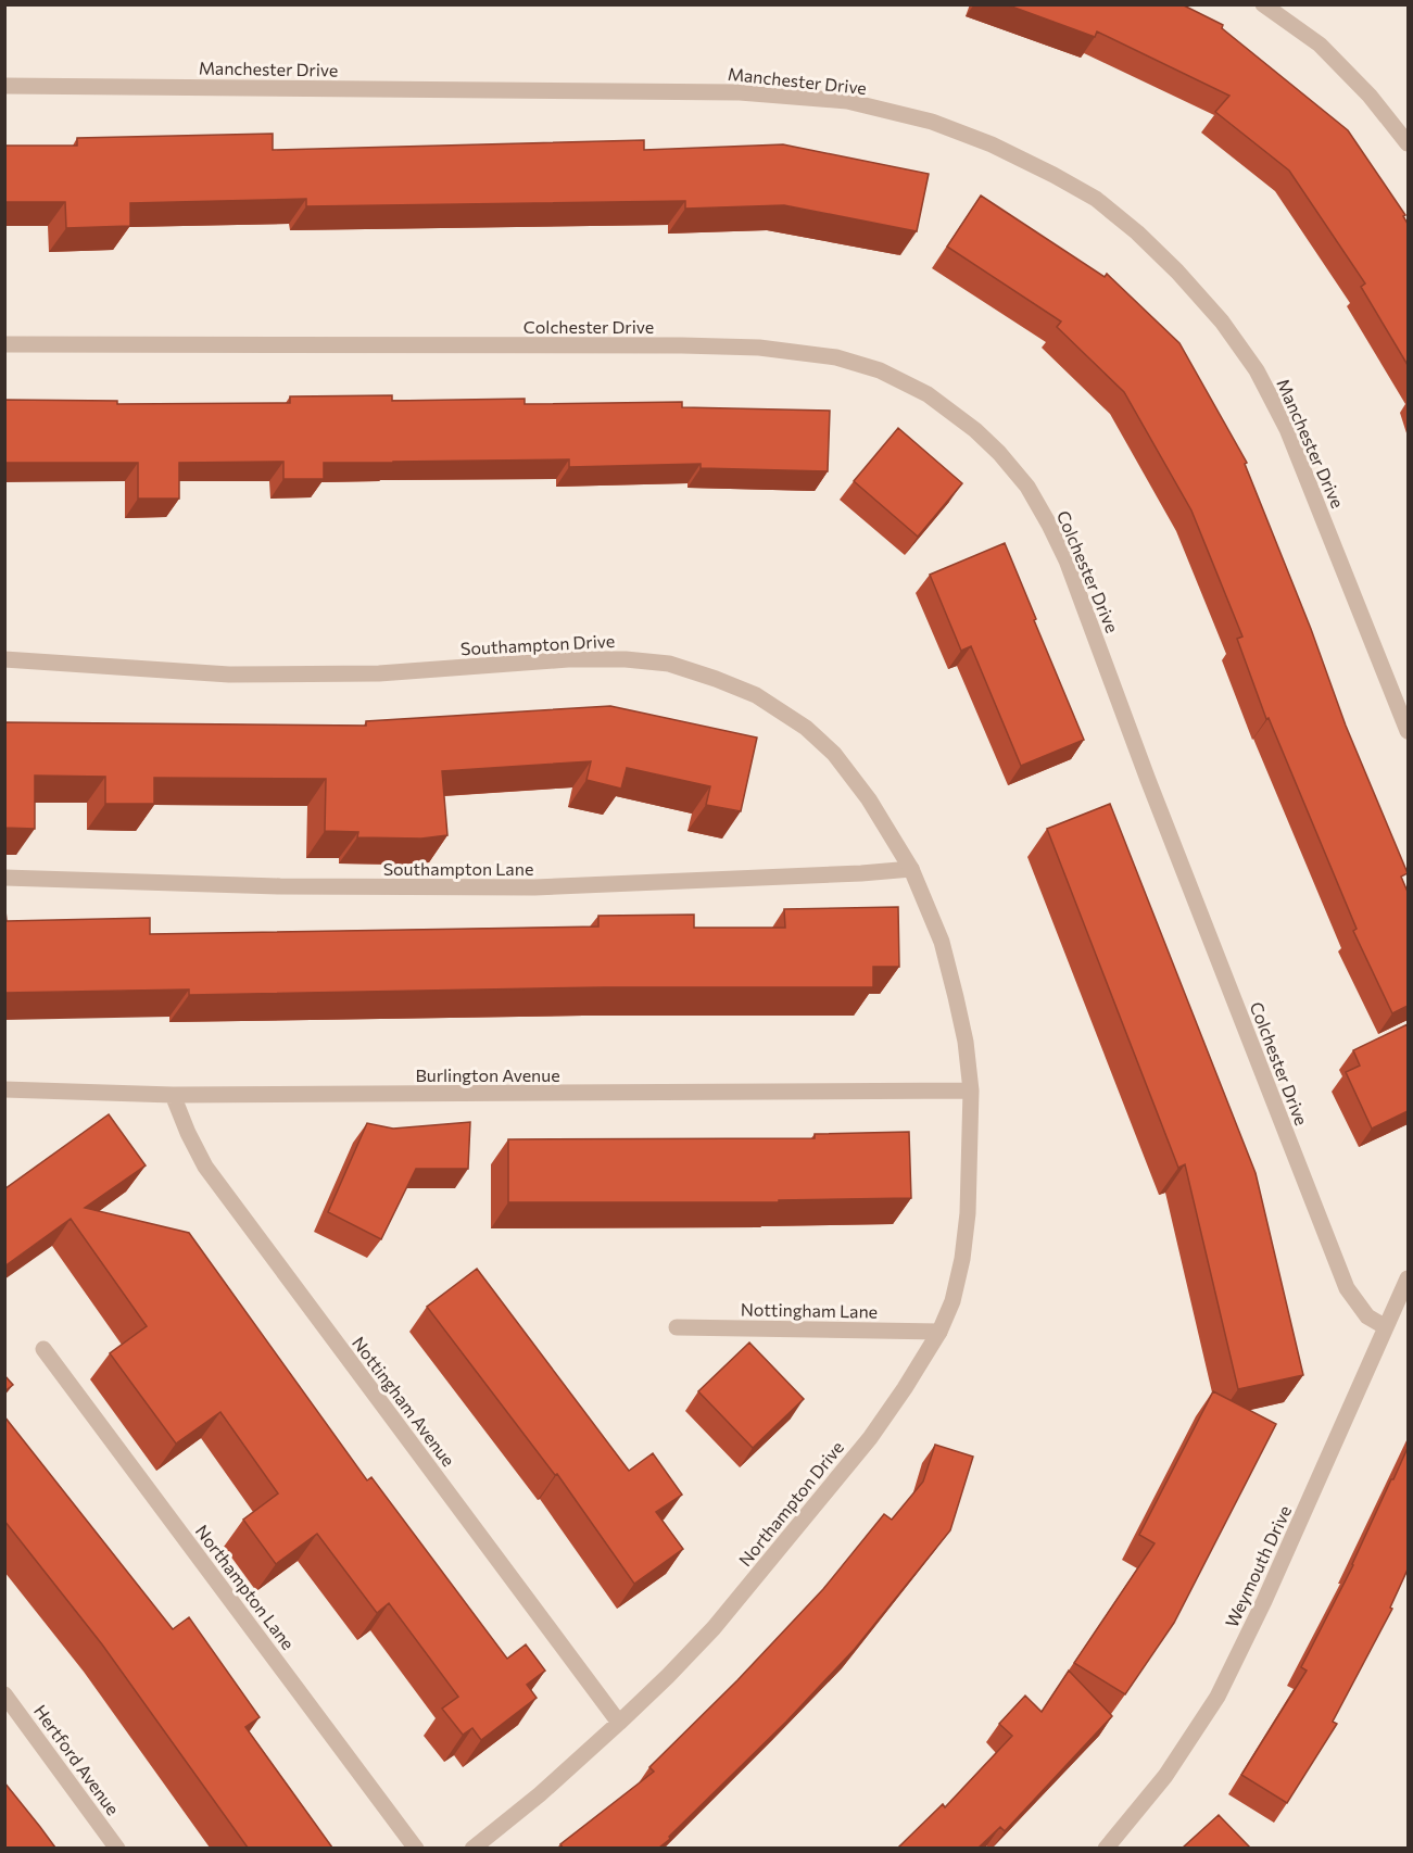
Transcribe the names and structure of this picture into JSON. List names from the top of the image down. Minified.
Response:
{"streets":{"street":["Manchester Drive","Colchester Drive","Southampton Drive","Southampton Lane","Burlington Avenue","Nottingham Lane","Nottingham Avenue","Northampton Drive","Weymouth Drive","Northampton Lane","Hertford Avenue"]},"crossings":[["Colchester Drive","Weymouth Drive"],["Southampton Drive","Southampton Lane"],["Southampton Drive","Burlington Avenue"],["Southampton Drive","Northampton Drive"],["Burlington Avenue","Nottingham Avenue"],["Burlington Avenue","Northampton Drive"],["Nottingham Lane","Northampton Drive"],["Nottingham Avenue","Northampton Drive"]]}
